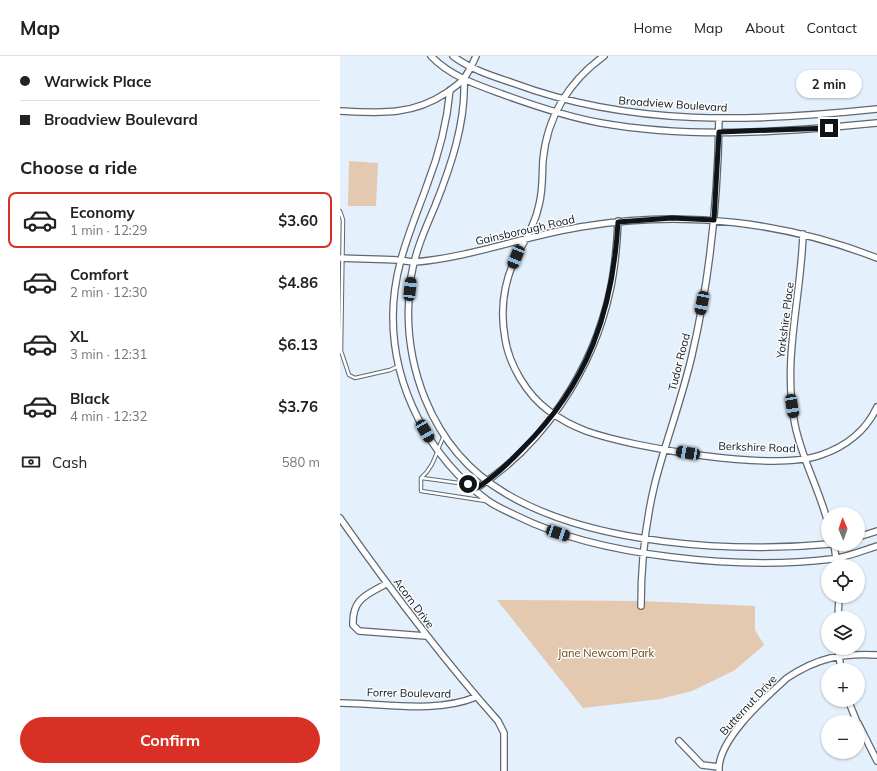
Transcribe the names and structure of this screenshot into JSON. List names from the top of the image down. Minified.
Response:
{"streets":{"street":["Broadview Boulevard","Gainsborough Road","Yorkshire Place","Tudor Road","Berkshire Road","Acorn Drive","Forrer Boulevard","Butternut Drive"]},"crossings":[["Broadview Boulevard","Tudor Road"],["Broadview Boulevard","Berkshire Road"],["Gainsborough Road","Yorkshire Place"],["Gainsborough Road","Tudor Road"],["Gainsborough Road","Berkshire Road"],["Yorkshire Place","Berkshire Road"],["Tudor Road","Berkshire Road"],["Acorn Drive","Forrer Boulevard"]],"parks":["Jane Newcom Park"],"north":"top","page":{"header":"Map","nav":["Home","Map","About","Contact"],"banner":["Warwick Place","Broadview Boulevard"],"bubble":"2 min","heading":"Choose a ride","list":[{"name":"Economy","note":"1 min · 12:29","value":"$3.60"},{"name":"Comfort","note":"2 min · 12:30","value":"$4.86"},{"name":"XL","note":"3 min · 12:31","value":"$6.13"},{"name":"Black","note":"4 min · 12:32","value":"$3.76"}],"pay":["Cash","580 m"],"map_buttons":["+","−"],"buttons":"Confirm"}}
